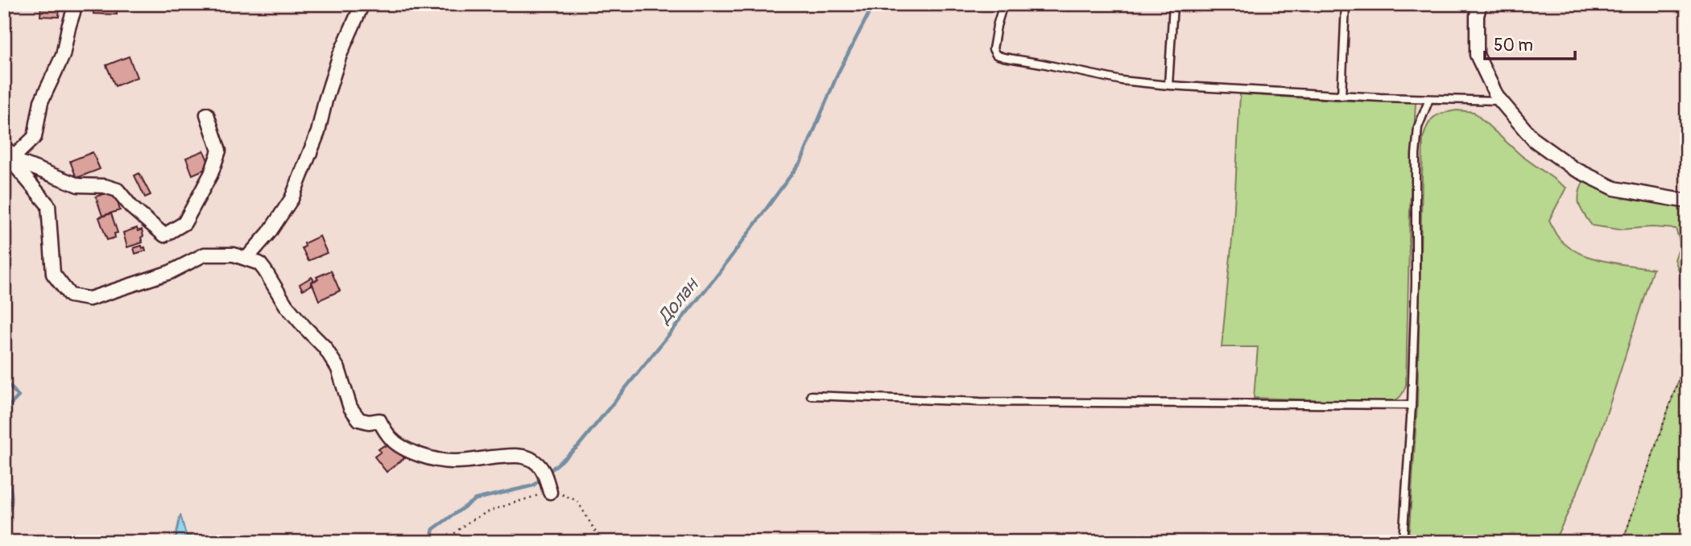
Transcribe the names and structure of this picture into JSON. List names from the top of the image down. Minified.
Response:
{"water":["Долан"],"scale_bar":"50 m"}
